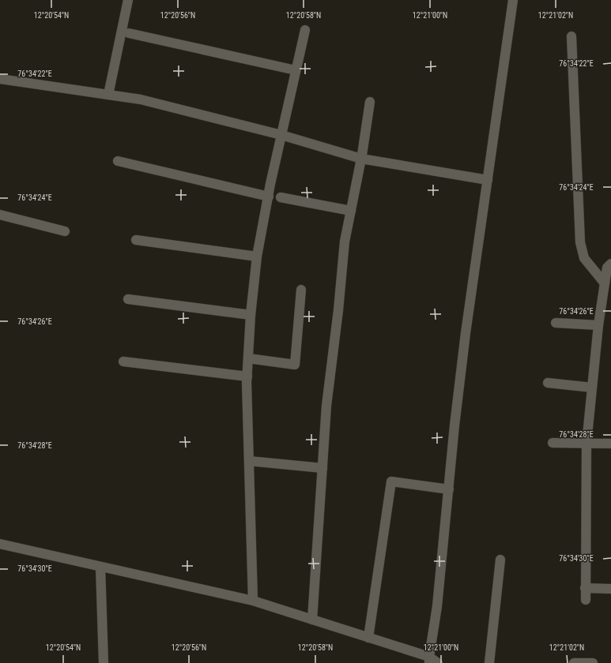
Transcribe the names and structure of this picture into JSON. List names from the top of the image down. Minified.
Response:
{"coordinates":["12°20'54\"N","12°20'56\"N","12°20'58\"N","12°21'00\"N","12°21'02\"N","76°34'22\"E","76°34'24\"E","76°34'26\"E","76°34'28\"E","76°34'30\"E"]}
